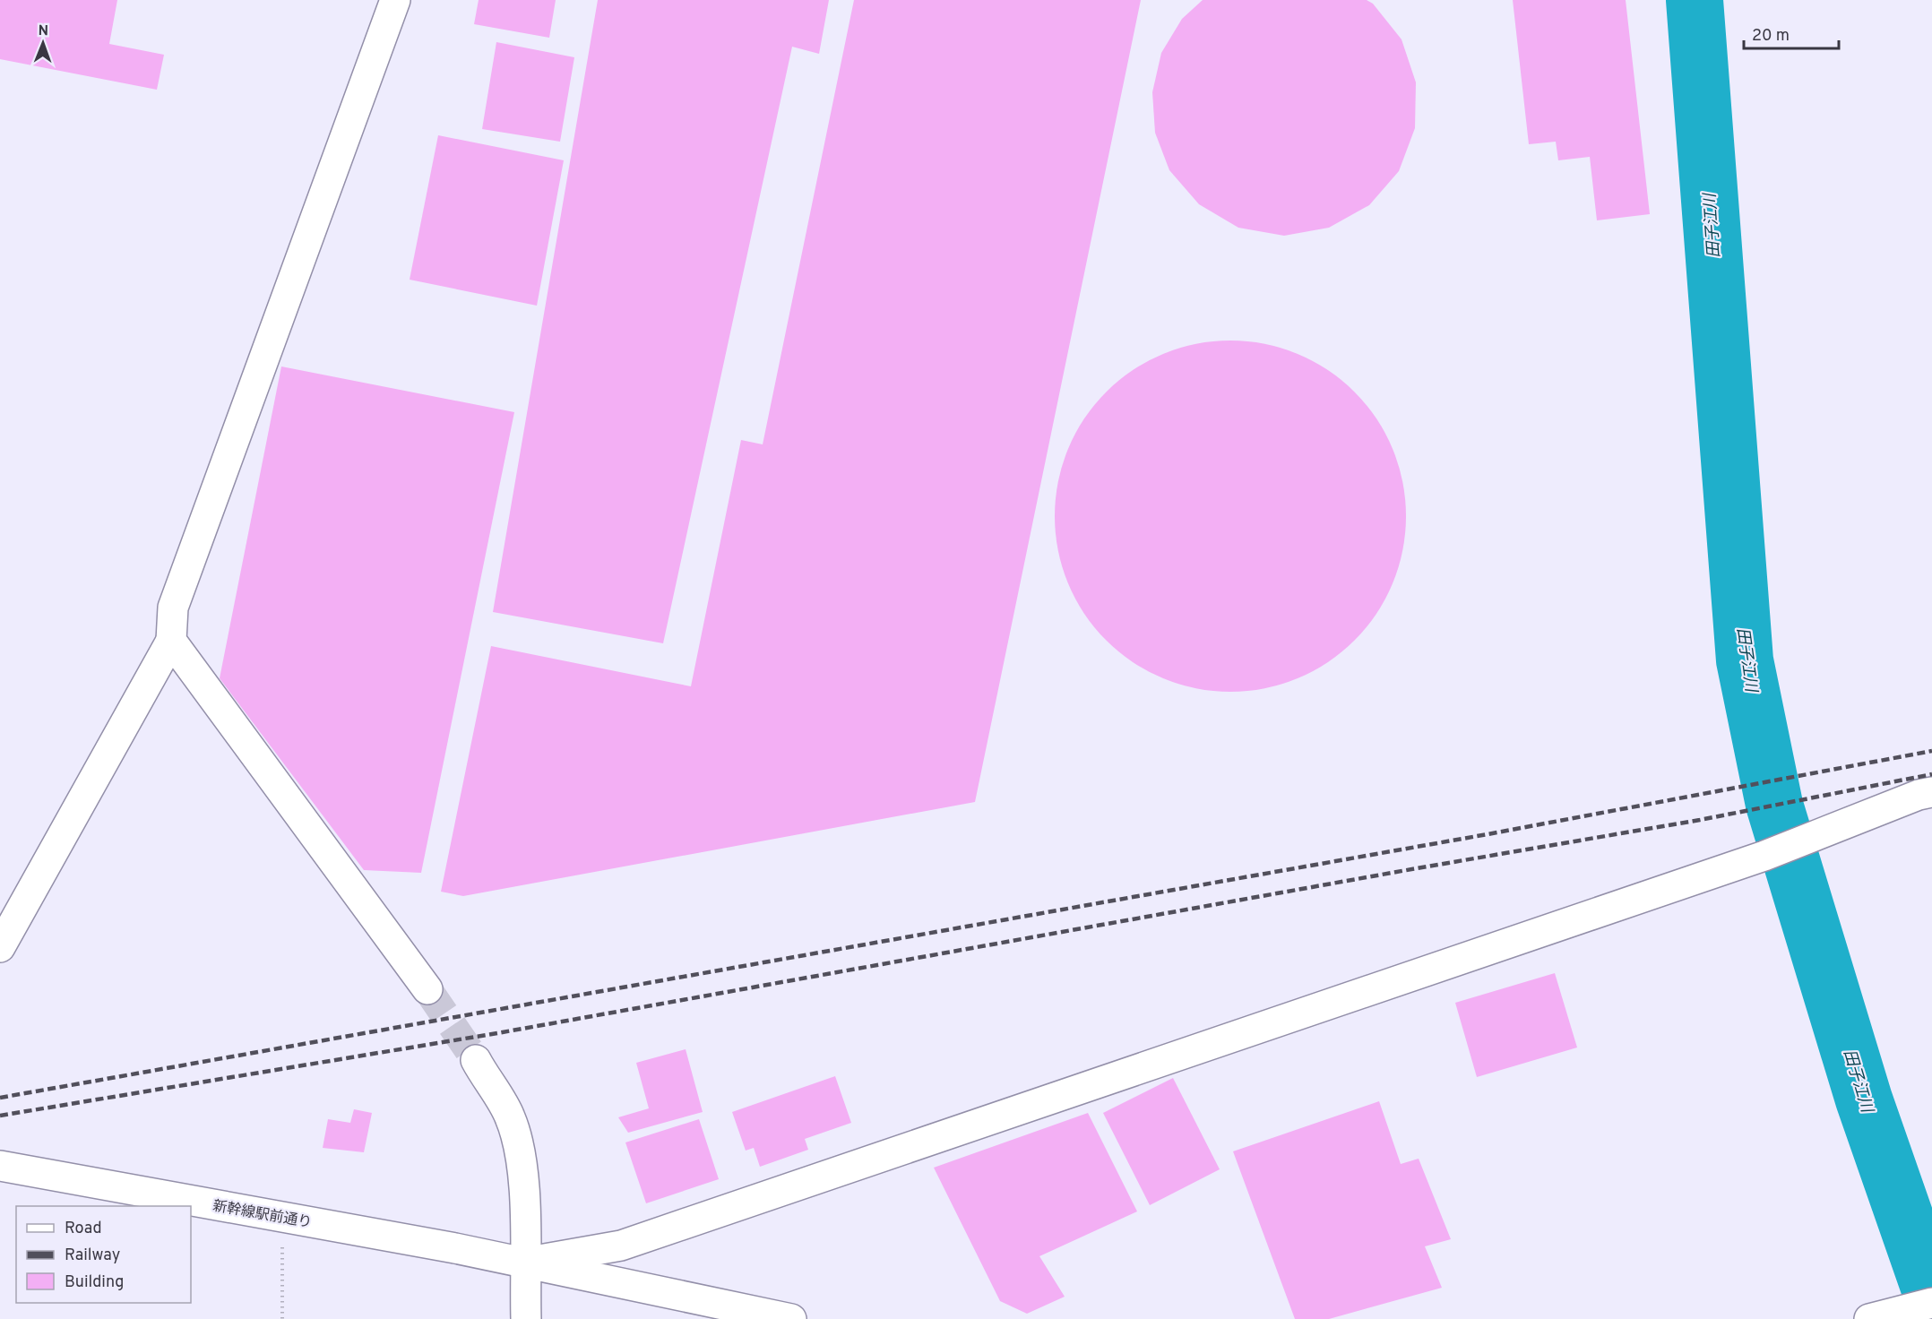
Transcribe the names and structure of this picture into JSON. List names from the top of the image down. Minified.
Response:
{"streets":{"street":["新幹線駅前通り"]},"water":["田子江川"],"legend":["Road","Railway","Building"],"scale_bar":"20 m","north":"top"}
